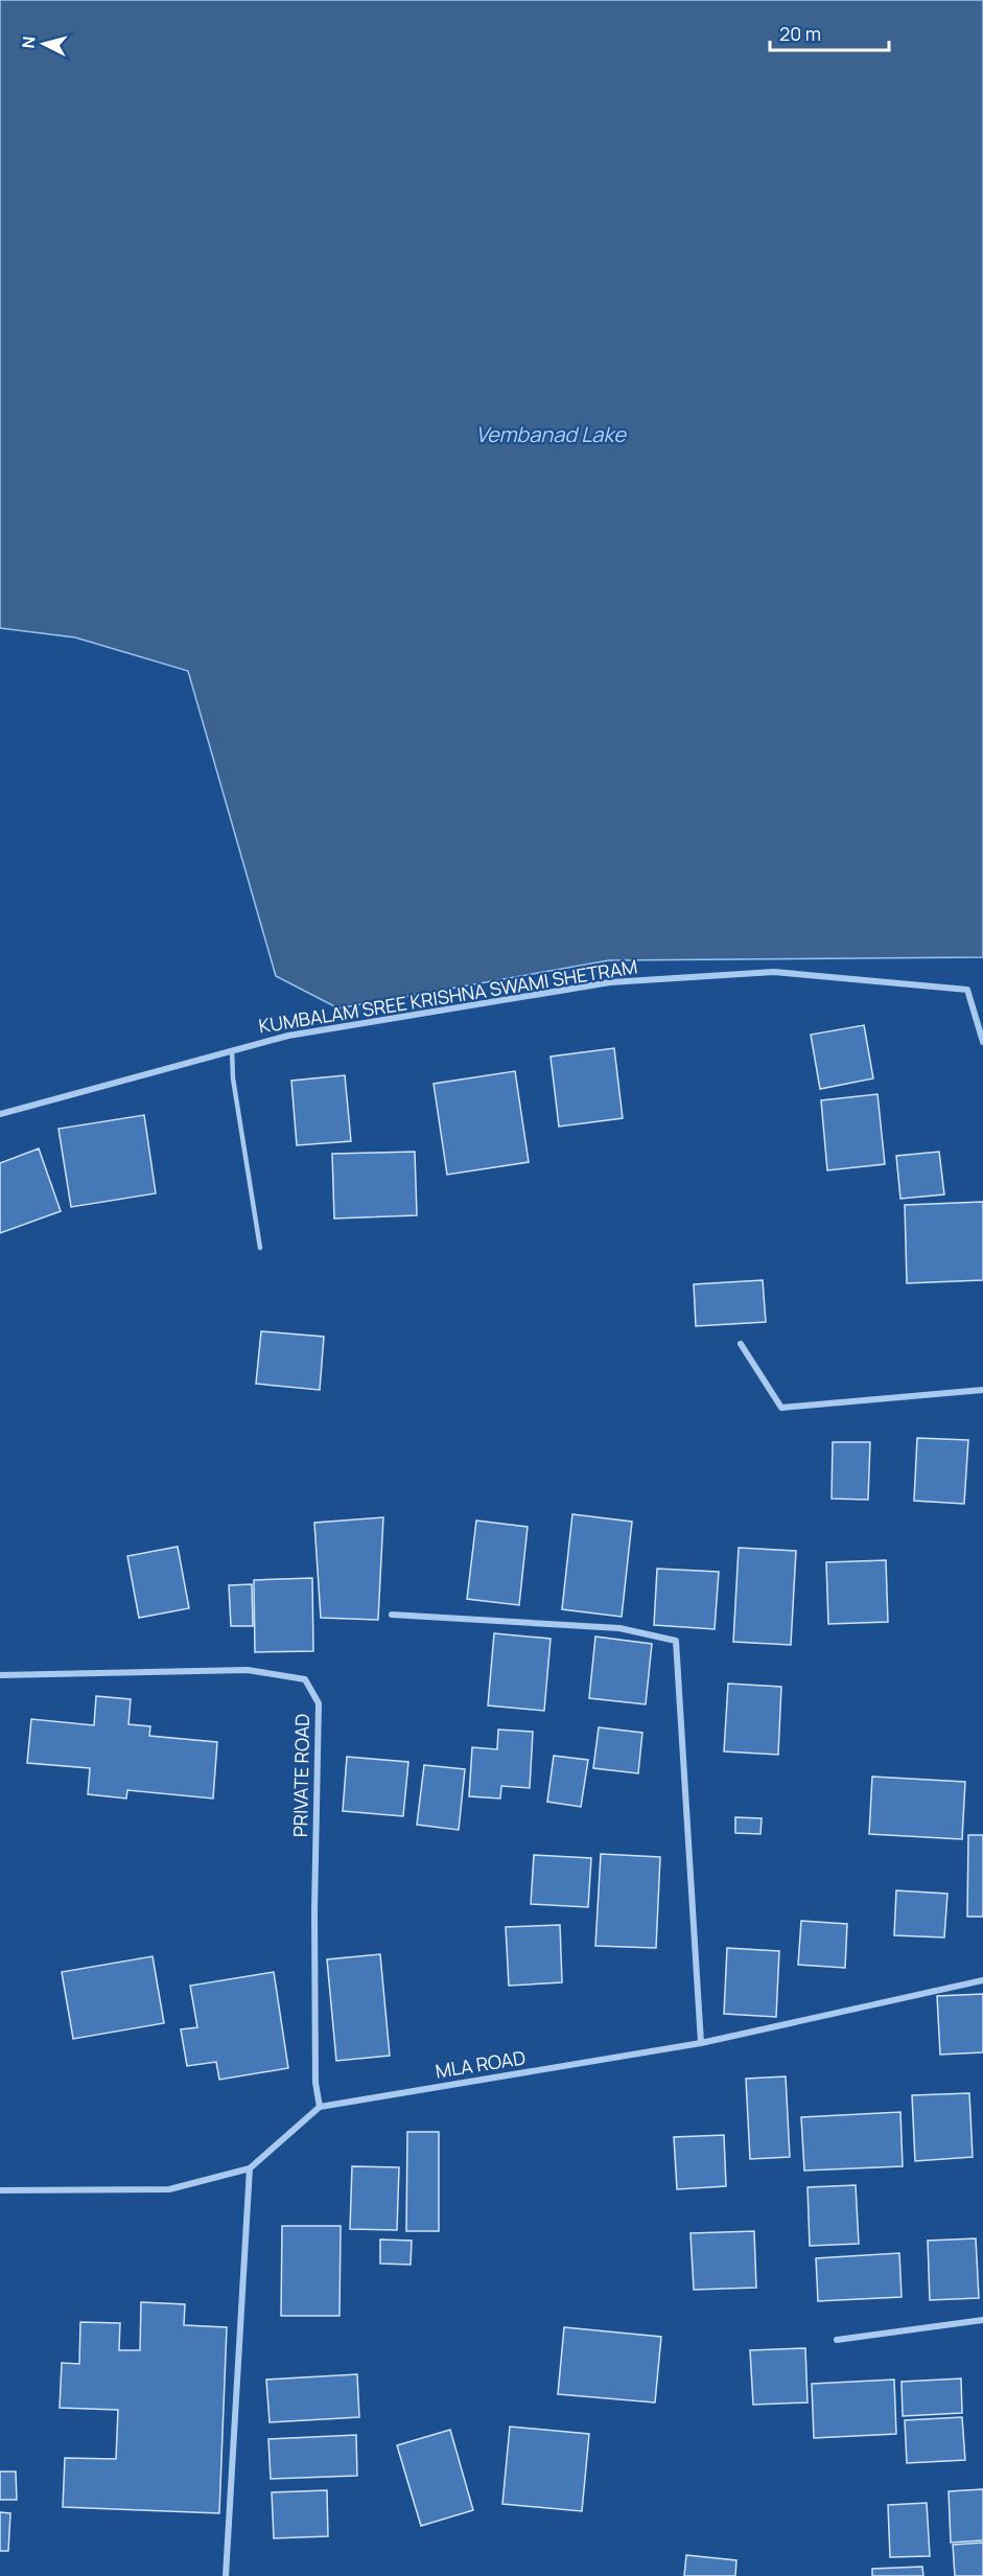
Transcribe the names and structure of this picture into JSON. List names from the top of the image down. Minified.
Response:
{"streets":{"street":["KUMBALAM SREE KRISHNA SWAMI SHETRAM","PRIVATE ROAD","MLA ROAD"]},"crossings":[["PRIVATE ROAD","MLA ROAD"]],"water":["Vembanad Lake"],"scale_bar":"20 m","north":"left"}
